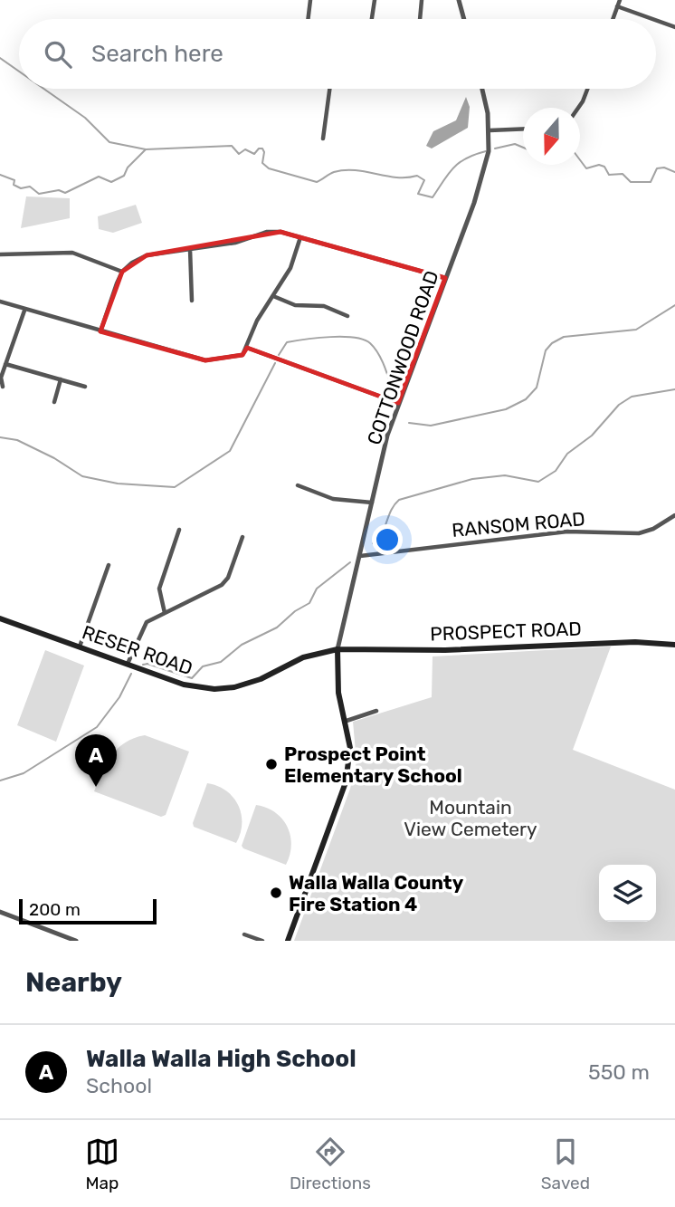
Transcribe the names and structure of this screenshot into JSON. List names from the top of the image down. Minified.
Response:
{"streets":{"main road":["PROSPECT ROAD","RESER ROAD"],"street":["COTTONWOOD ROAD","RANSOM ROAD"]},"crossings":[["COTTONWOOD ROAD","RANSOM ROAD"],["COTTONWOOD ROAD","PROSPECT ROAD"],["COTTONWOOD ROAD","RESER ROAD"],["PROSPECT ROAD","RESER ROAD"]],"parks":["Mountain View Cemetery"],"places":["Prospect Point Elementary School","Walla Walla County Fire Station 4"],"scale_bar":"200 m","north":"bottom","page":{"search":"Search here","pins":"A","scale":"200 m","heading":"Nearby","list":[{"mark":"A","name":"Walla Walla High School","note":"School","value":"550 m"}],"nav":["Map","Directions","Saved"]}}
